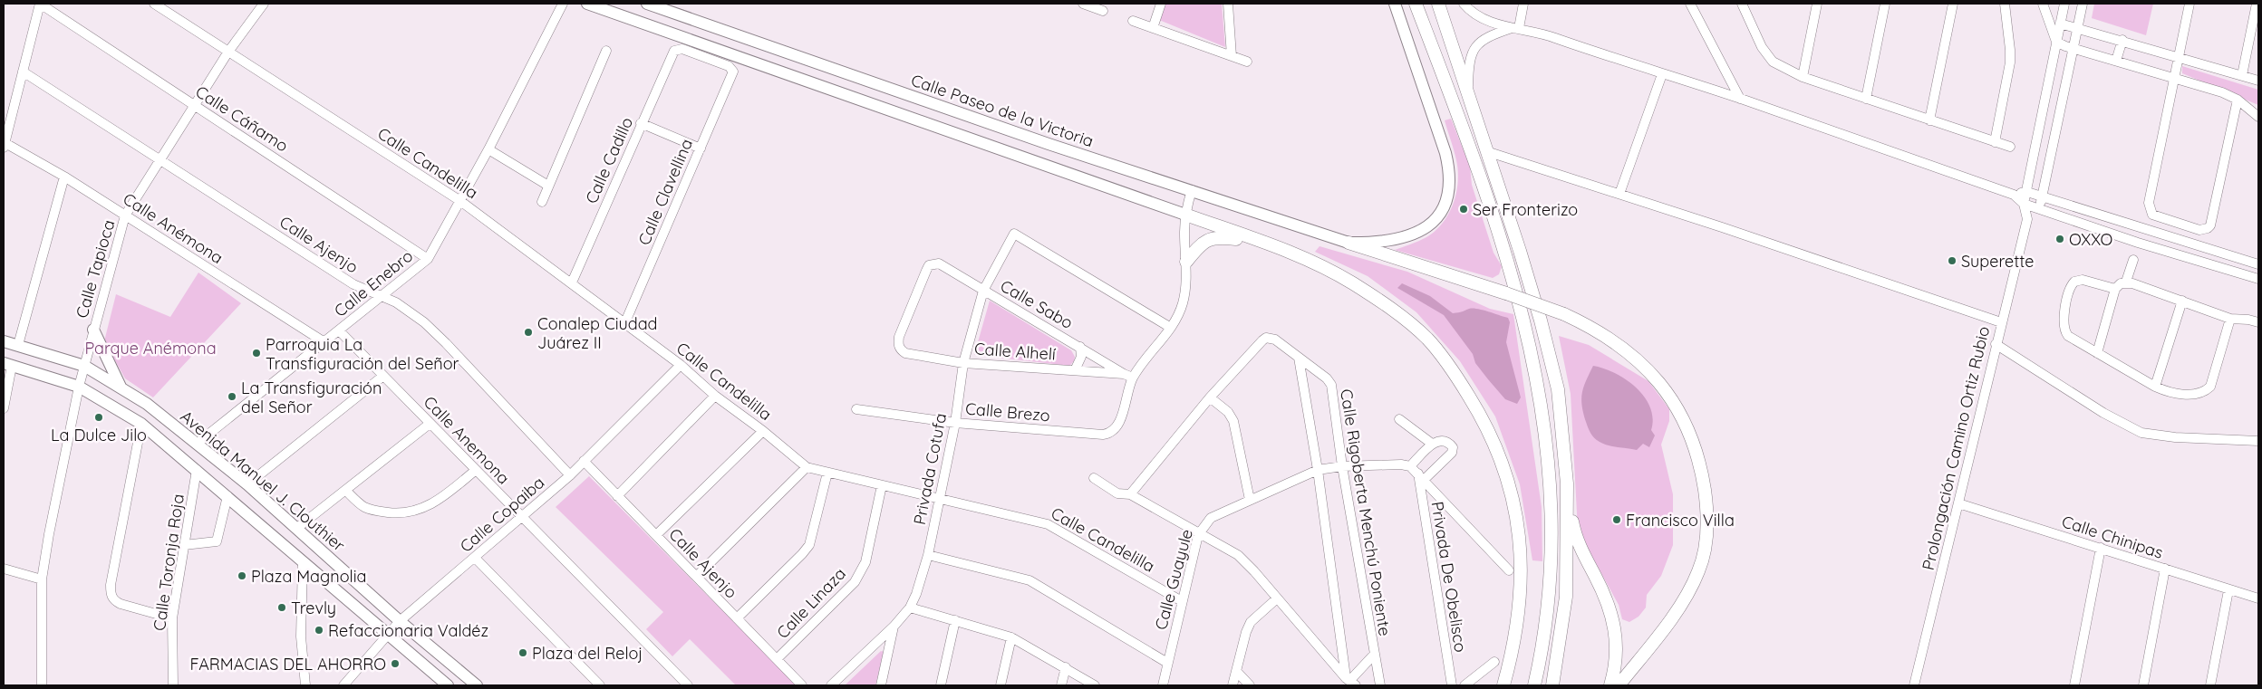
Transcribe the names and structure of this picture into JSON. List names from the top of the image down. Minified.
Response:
{"streets":{"main road":["Calle Paseo de la Victoria","Avenida Manuel J. Clouthier"],"street":["Calle Cáñamo","Calle Cadillo","Calle Candelilla","Calle Clavellina","Calle Anémona","Calle Ajenjo","Calle Tapioca","Calle Enebro","Calle Sabo","Calle Alhelí","Calle Brezo","Calle Anemona","Prolongación Camino Ortiz Rubio","Privada Cotufa","Calle Rigoberta Menchú Poniente","Calle Copaiba","Calle Chinipas","Calle Toronja Roja","Privada De Obelisco","Calle Guayule","Calle Linaza"]},"crossings":[["Calle Cáñamo","Calle Tapioca"],["Calle Cáñamo","Calle Enebro"],["Calle Cadillo","Calle Candelilla"],["Calle Cadillo","Calle Clavellina"],["Calle Candelilla","Calle Clavellina"],["Calle Candelilla","Calle Tapioca"],["Calle Candelilla","Calle Enebro"],["Calle Candelilla","Privada Cotufa"],["Calle Candelilla","Calle Copaiba"],["Calle Candelilla","Calle Guayule"],["Calle Candelilla","Calle Linaza"],["Calle Anémona","Calle Tapioca"],["Calle Anémona","Calle Enebro"],["Calle Ajenjo","Calle Tapioca"],["Calle Ajenjo","Calle Enebro"],["Calle Ajenjo","Calle Copaiba"],["Calle Ajenjo","Calle Linaza"],["Calle Tapioca","Avenida Manuel J. Clouthier"],["Calle Enebro","Calle Anemona"],["Calle Enebro","Avenida Manuel J. Clouthier"],["Calle Sabo","Calle Alhelí"],["Calle Sabo","Calle Brezo"],["Calle Sabo","Privada Cotufa"],["Calle Alhelí","Privada Cotufa"],["Calle Brezo","Privada Cotufa"],["Calle Anemona","Calle Copaiba"],["Prolongación Camino Ortiz Rubio","Calle Chinipas"],["Avenida Manuel J. Clouthier","Calle Copaiba"],["Calle Rigoberta Menchú Poniente","Calle Guayule"]],"parks":["Parque Anémona"],"places":["Ser Fronterizo","OXXO","Superette","Conalep Ciudad Juárez II","Parroquia La Transfiguración del Señor","La Transfiguración del Señor","La Dulce Jilo","Francisco Villa","Plaza Magnolia","Trevly","Refaccionaria Valdéz","Plaza del Reloj","FARMACIAS DEL AHORRO"]}
